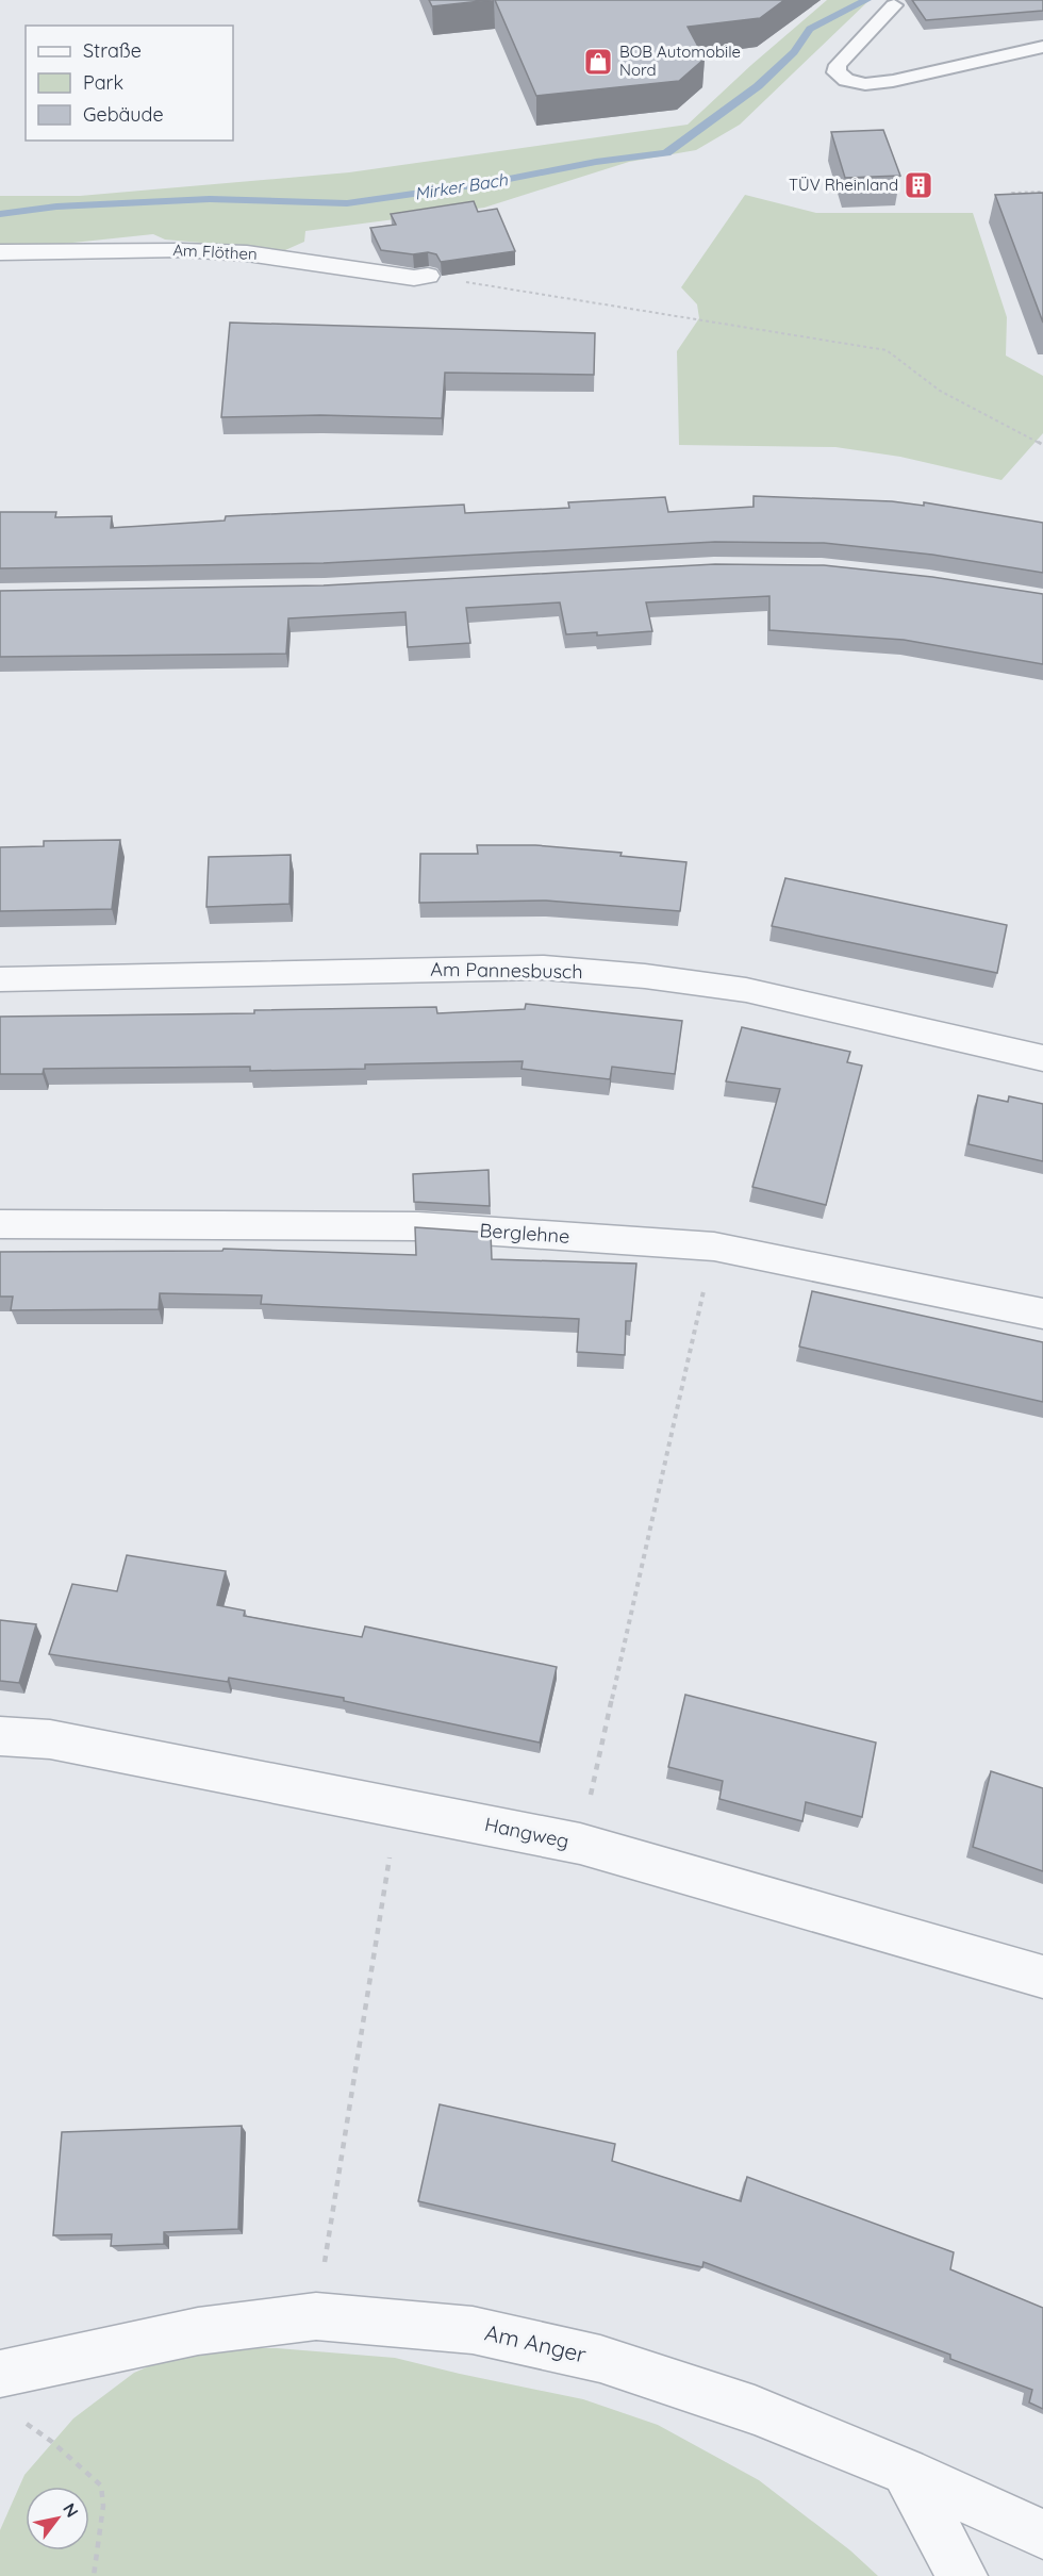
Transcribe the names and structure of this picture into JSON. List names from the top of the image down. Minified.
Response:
{"streets":{"street":["Am Flöthen","Am Pannesbusch","Berglehne","Hangweg","Am Anger"]},"water":["Mirker Bach"],"places":{"shop":["BOB Automobile Nord"],"building":["TÜV Rheinland"]},"legend":["Straße","Park","Gebäude"],"north":"top right"}
